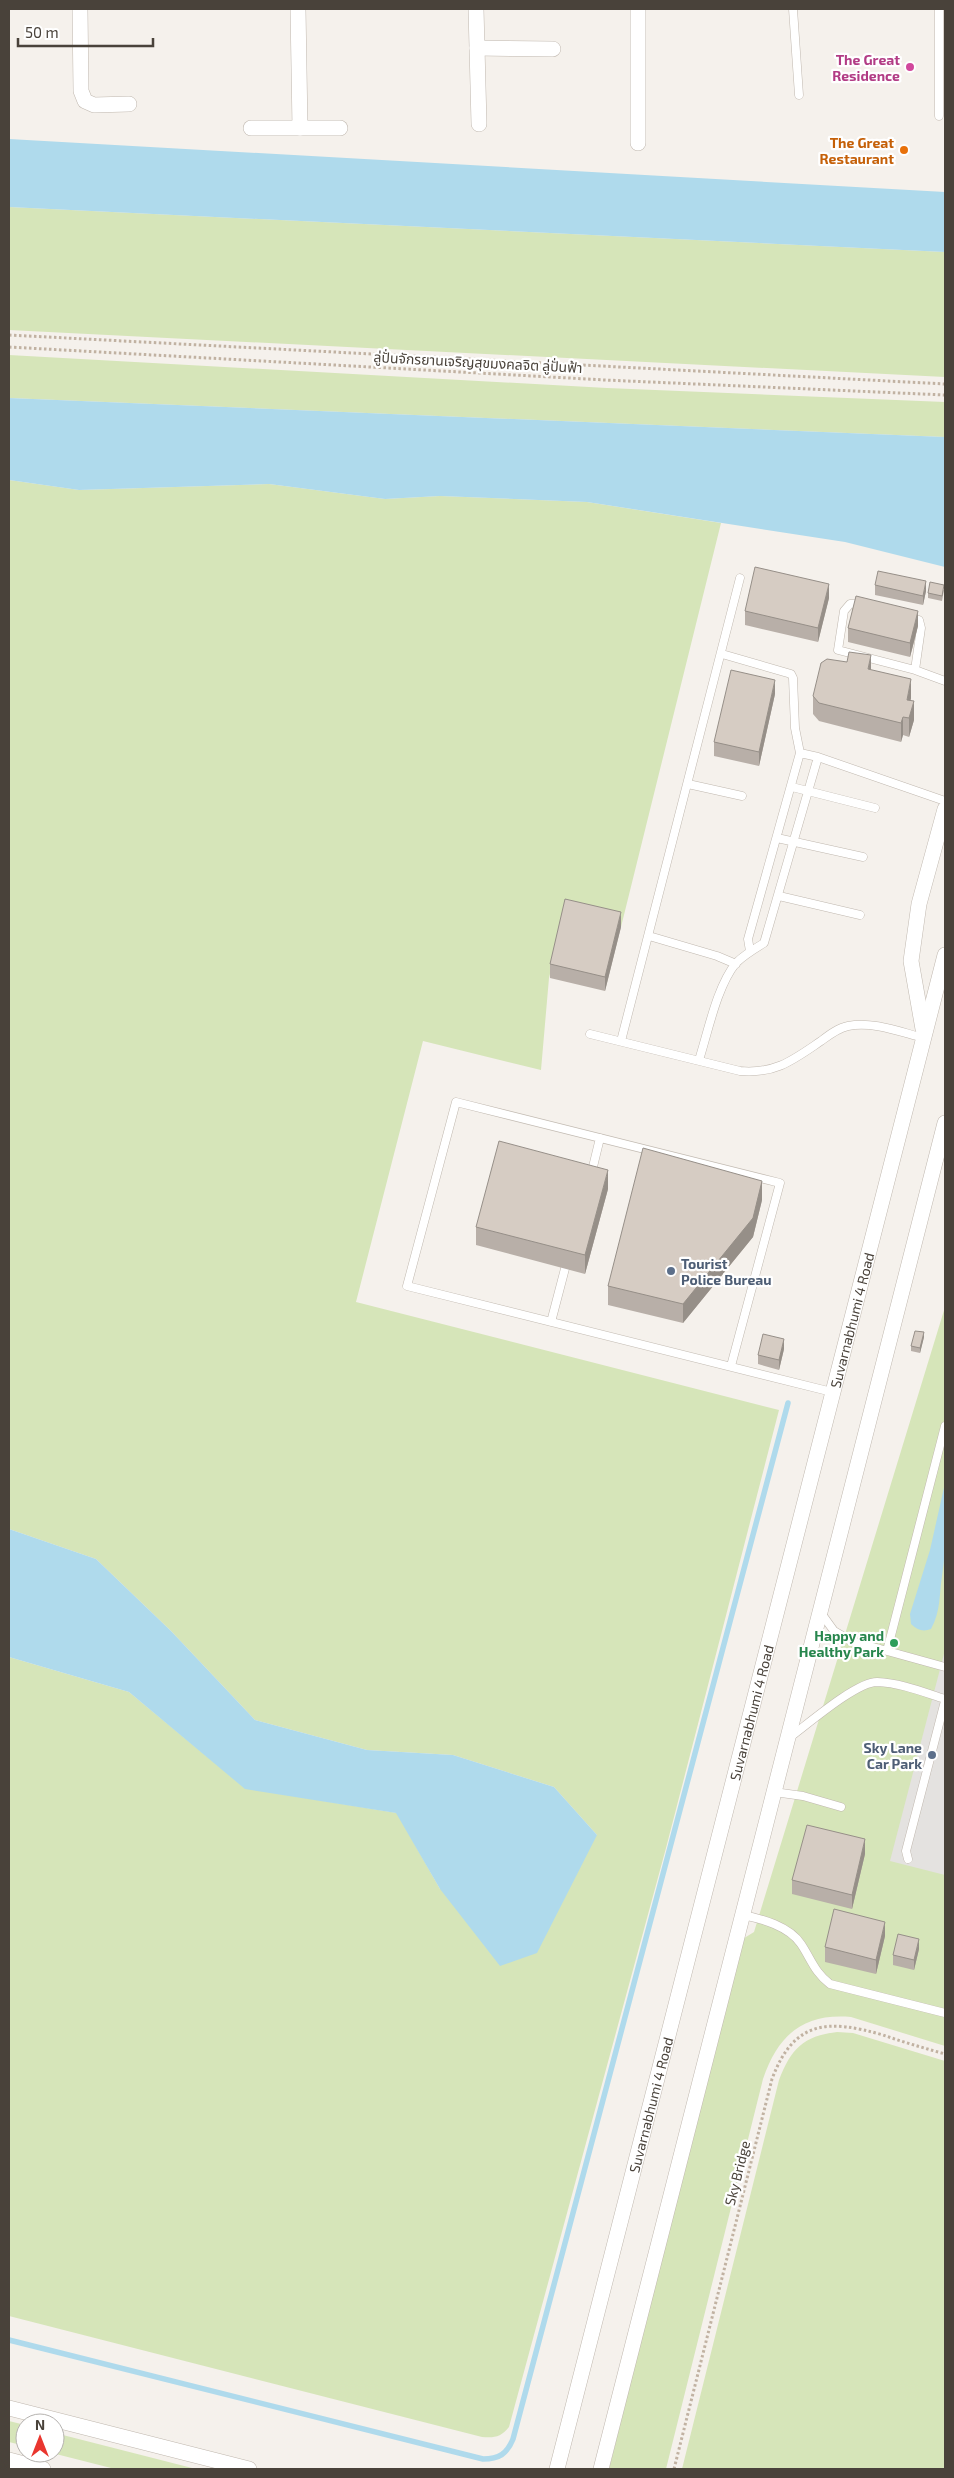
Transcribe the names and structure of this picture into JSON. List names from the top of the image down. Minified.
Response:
{"streets":{"street":["Suvarnabhumi 4 Road"],"path":["ลู่ปั่นจักรยานเจริญสุขมงคลจิต ลู่ปั่นฟ้า","Sky Bridge"]},"places":["The Great Residence","The Great Restaurant","Tourist Police Bureau","Happy and Healthy Park","Sky Lane Car Park"],"scale_bar":"50 m","north":"top"}
